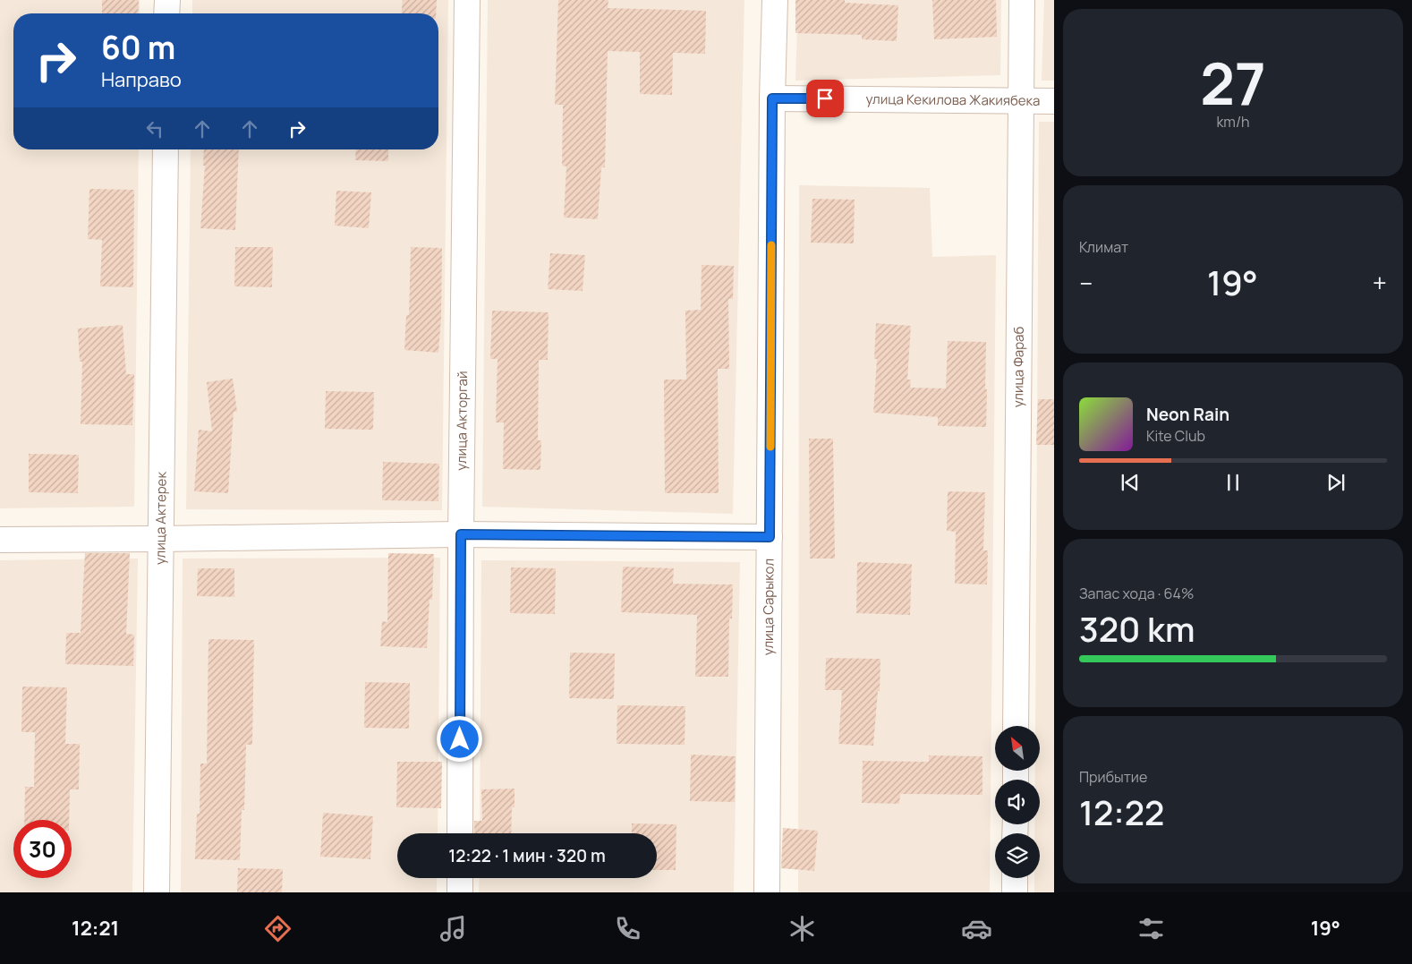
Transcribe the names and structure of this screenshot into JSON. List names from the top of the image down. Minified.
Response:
{"streets":{"street":["улица Кекилова Жакиябека","улица Фараб","улица Акторгай","улица Актерек","улица Сарыкол"]},"crossings":[["улица Кекилова Жакиябека","улица Фараб"],["улица Кекилова Жакиябека","улица Сарыкол"]],"north":"top left","page":{"tile":[["27","km/h"],"Климат",["Запас хода · 64%","320 km"],["Прибытие","12:22"]],"turn":["60 m","Направо"],"heat":["−","19°","+"],"song":["Neon Rain","Kite Club"],"limit":"30","trip":"12:22 · 1 мин · 320 m","tabs":["12:21","19°"]}}
